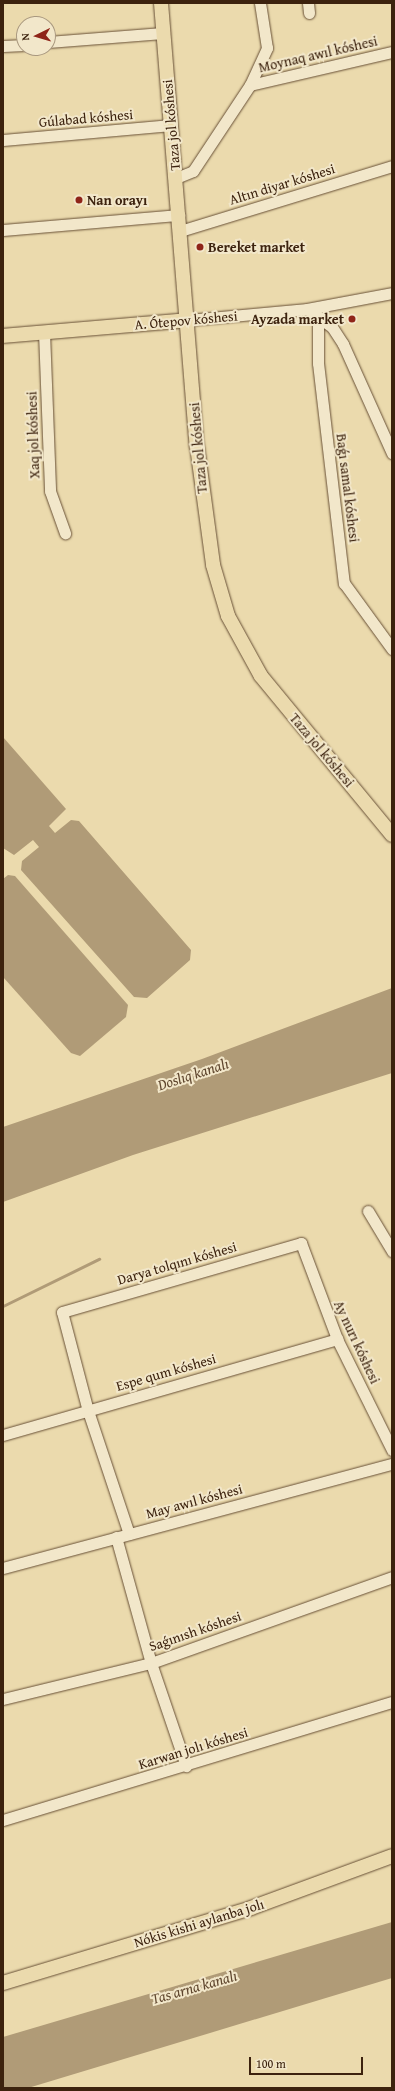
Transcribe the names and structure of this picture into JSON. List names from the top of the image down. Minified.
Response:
{"streets":{"main road":["Taza jol kóshesi","A. Ótepov kóshesi","Nókis kishi aylanba jolı"],"street":["Moynaq awıl kóshesi","Gúlabad kóshesi","Altın diyar kóshesi","Xaq jol kóshesi","Baǵı samal kóshesi","Darya tolqını kóshesi","Ay nurı kóshesi","Espe qum kóshesi","May awıl kóshesi","Saǵınısh kóshesi","Karwan jolı kóshesi"]},"crossings":[["Moynaq awıl kóshesi","Taza jol kóshesi"],["Gúlabad kóshesi","Taza jol kóshesi"],["Taza jol kóshesi","Altın diyar kóshesi"],["Taza jol kóshesi","A. Ótepov kóshesi"],["A. Ótepov kóshesi","Xaq jol kóshesi"],["Darya tolqını kóshesi","Ay nurı kóshesi"],["Darya tolqını kóshesi","Espe qum kóshesi"],["Ay nurı kóshesi","Espe qum kóshesi"]],"water":["Doslıq kanalı","Tas arna kanalı"],"places":["Nan orayı","Bereket market","Ayzada market"],"scale_bar":"100 m","north":"left"}
